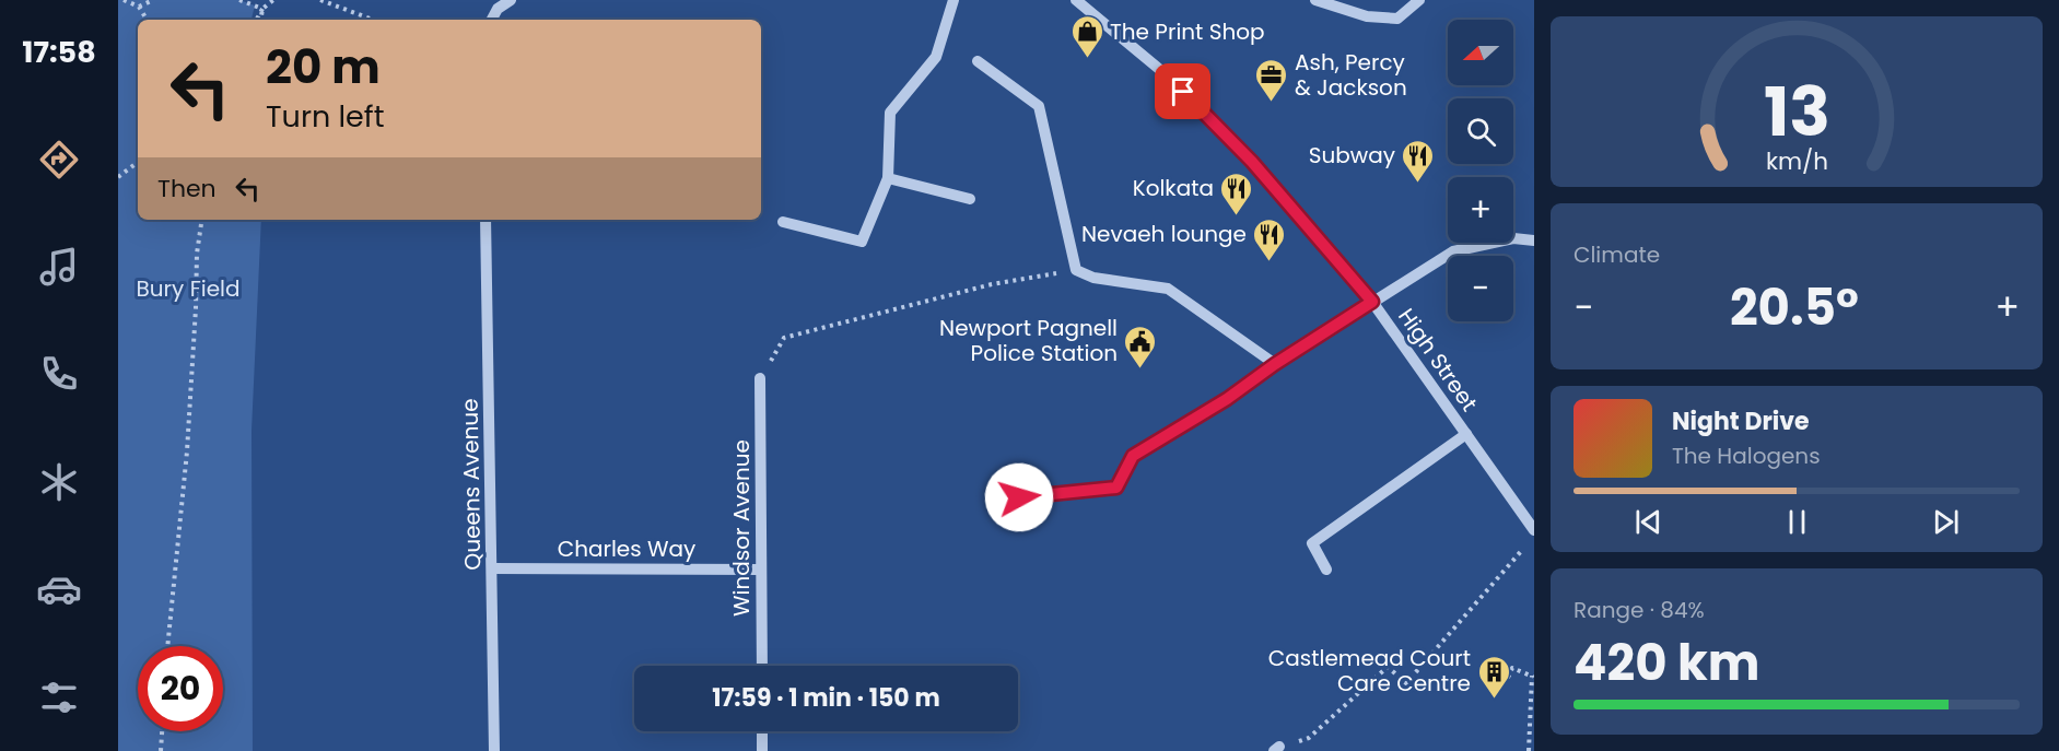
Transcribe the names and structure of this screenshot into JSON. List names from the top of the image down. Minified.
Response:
{"streets":{"street":["High Street","Queens Avenue","Windsor Avenue","Charles Way"]},"crossings":[["Queens Avenue","Charles Way"],["Windsor Avenue","Charles Way"]],"parks":["Bury Field"],"places":{"shop":["The Print Shop"],"office":["Ash, Percy & Jackson"],"restaurant":["Subway","Kolkata","Nevaeh lounge"],"public building":["Newport Pagnell Police Station"],"building":["Castlemead Court Care Centre"]},"north":"left","page":{"tabs":"17:58","map_buttons":["+","−"],"turn":["20 m","Turn left"],"then":"Then","tile":["Climate",["Range · 84%","420 km"]],"heat":["−","20.5°","+"],"song":["Night Drive","The Halogens"],"limit":"20","trip":"17:59 · 1 min · 150 m","gauge":["13","km/h"]}}
